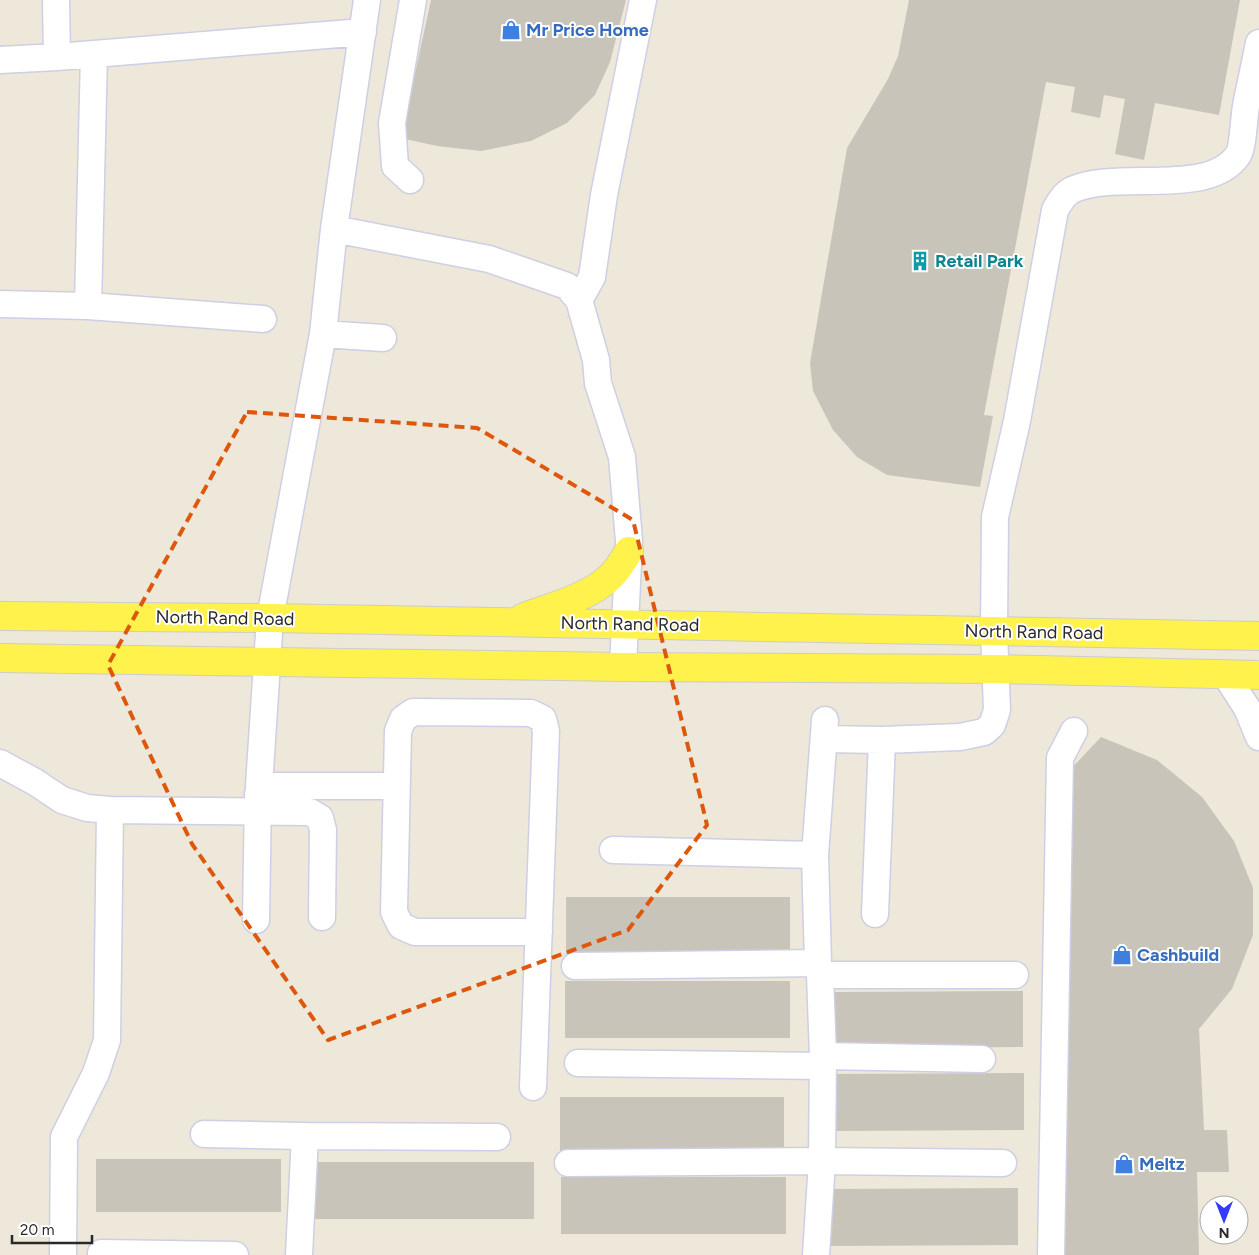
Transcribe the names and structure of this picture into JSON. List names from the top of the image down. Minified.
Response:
{"streets":{"main road":["North Rand Road"]},"places":{"shop":["Mr Price Home","Cashbuild","Meltz"],"building":["Retail Park"]},"scale_bar":"20 m","north":"bottom"}
